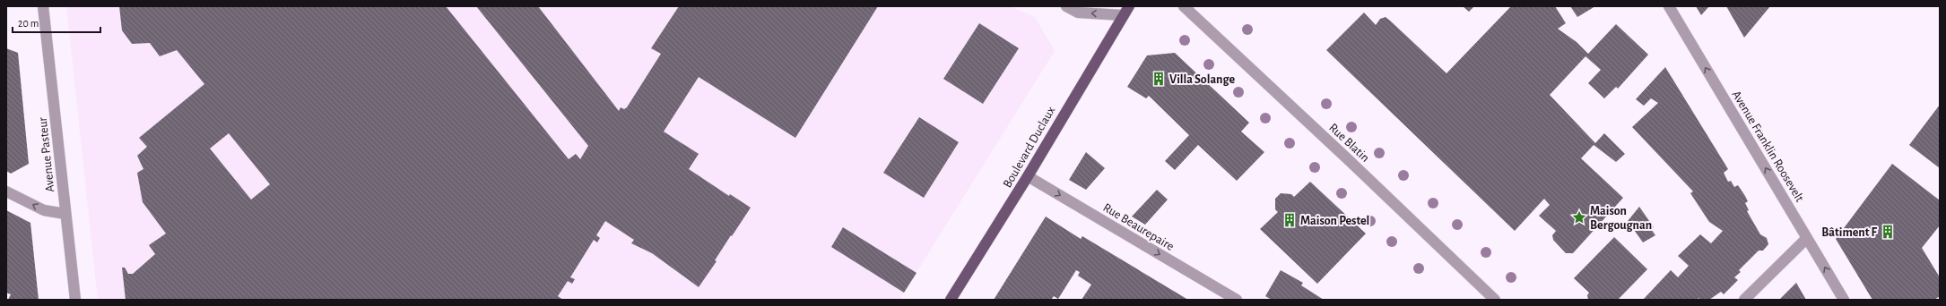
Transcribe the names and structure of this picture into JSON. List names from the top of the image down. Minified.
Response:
{"streets":{"main road":["Boulevard Duclaux"],"street":["Rue Blatin","Avenue Franklin Roosevelt","Avenue Pasteur","Rue Beaurepaire"]},"crossings":[["Boulevard Duclaux","Rue Beaurepaire"]],"one_way":["Avenue Franklin Roosevelt","Rue Beaurepaire"],"places":{"building":["Villa Solange","Maison Pestel","Bâtiment F"],"place":["Maison Bergougnan"]},"scale_bar":"20 m"}
